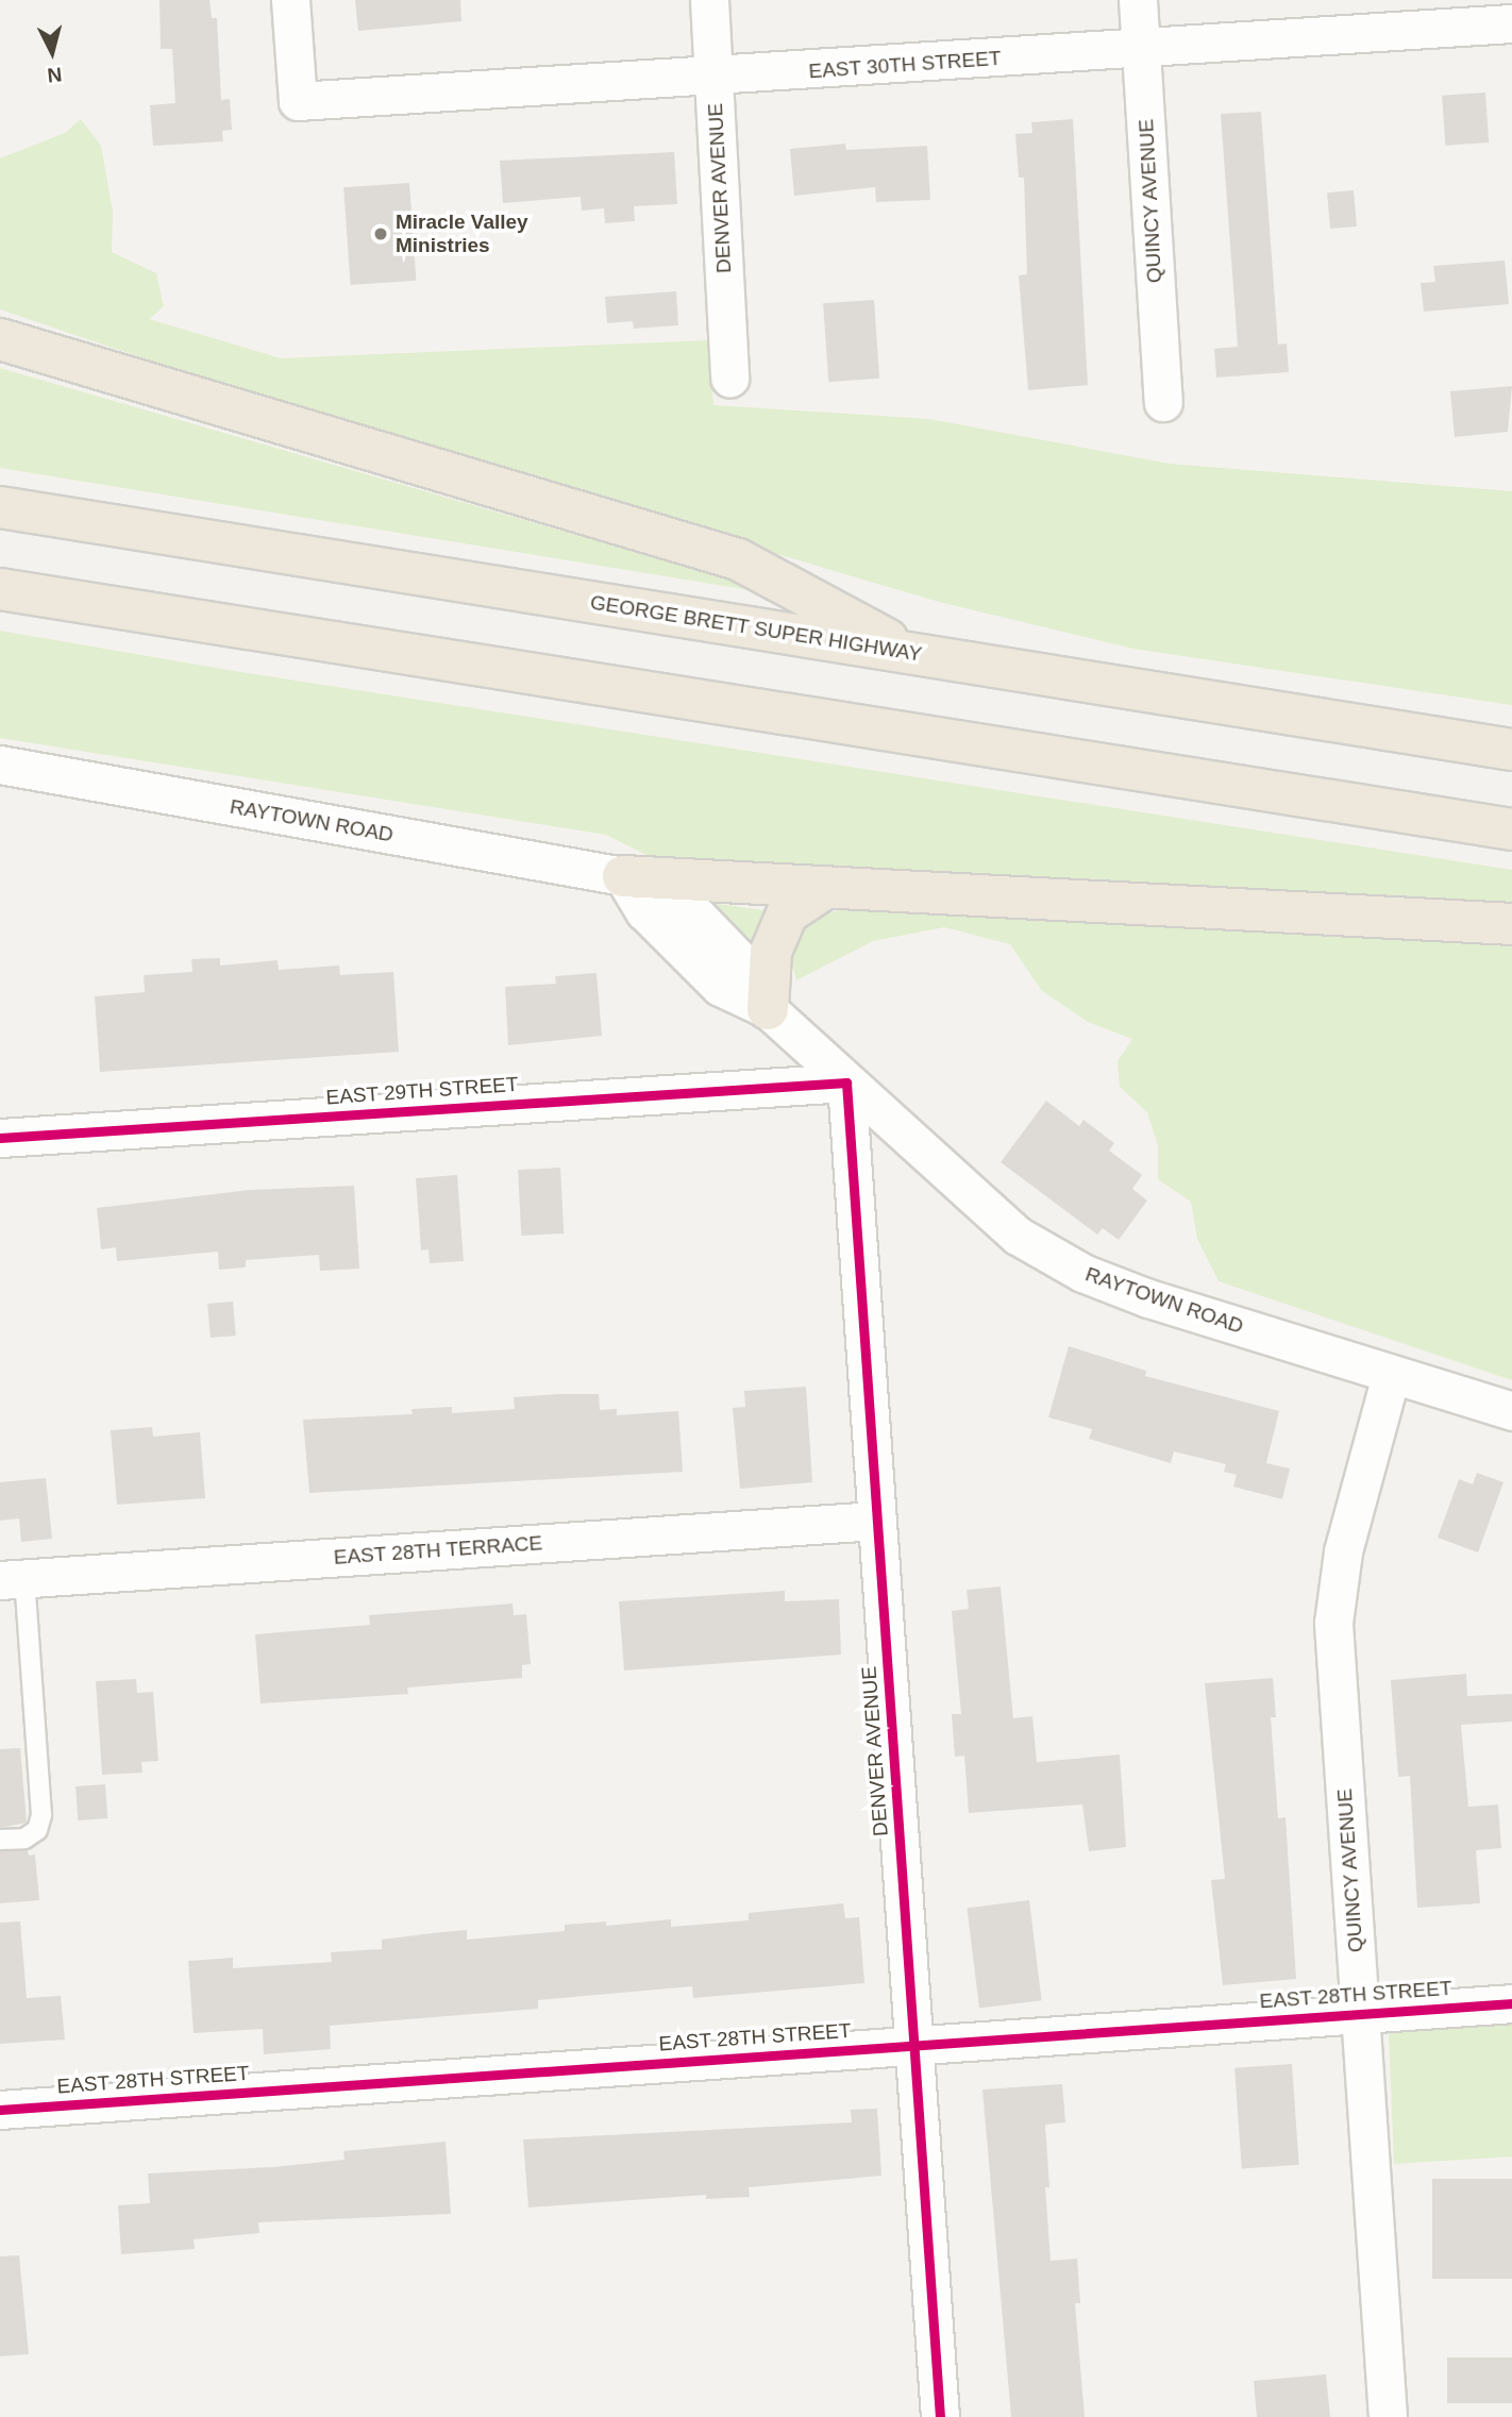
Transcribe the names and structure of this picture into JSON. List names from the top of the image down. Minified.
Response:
{"streets":{"highway":["GEORGE BRETT SUPER HIGHWAY"],"street":["EAST 30TH STREET","DENVER AVENUE","QUINCY AVENUE","RAYTOWN ROAD","EAST 29TH STREET","EAST 28TH TERRACE","EAST 28TH STREET"]},"crossings":[["EAST 30TH STREET","DENVER AVENUE"],["EAST 30TH STREET","QUINCY AVENUE"],["DENVER AVENUE","RAYTOWN ROAD"],["DENVER AVENUE","EAST 29TH STREET"],["DENVER AVENUE","EAST 28TH TERRACE"],["DENVER AVENUE","EAST 28TH STREET"],["QUINCY AVENUE","RAYTOWN ROAD"],["QUINCY AVENUE","EAST 28TH STREET"],["RAYTOWN ROAD","EAST 29TH STREET"]],"places":["Miracle Valley Ministries"],"north":"bottom"}
